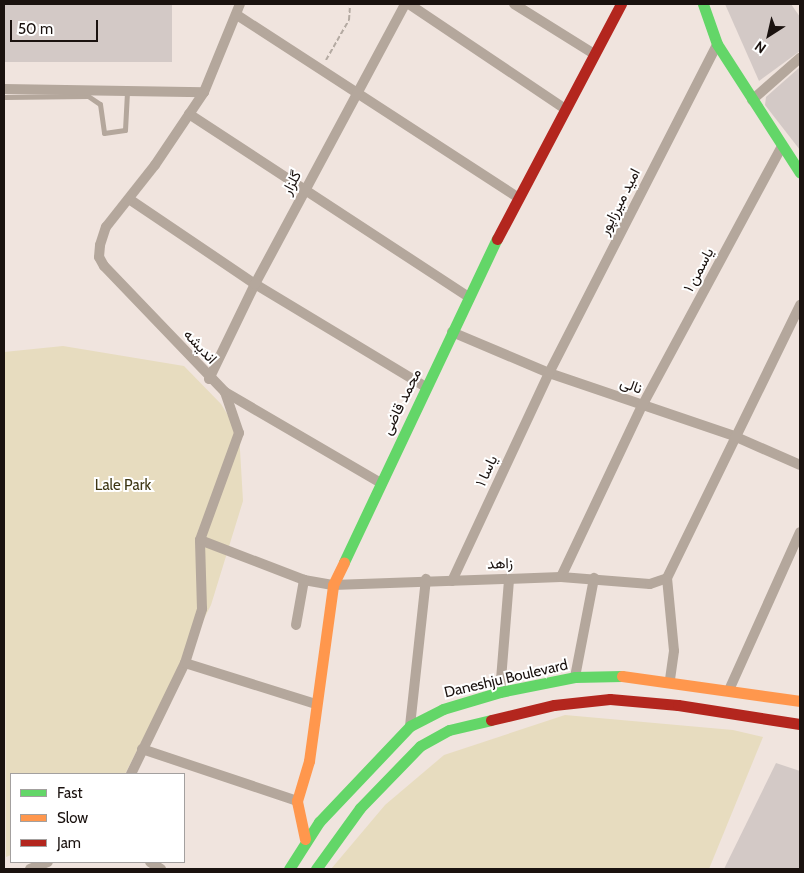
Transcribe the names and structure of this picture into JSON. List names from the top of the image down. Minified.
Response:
{"streets":{"main road":["محمد قاضی","Daneshju Boulevard"],"street":["گلزار","امید میرزاپور","یاسمن ۱","اندیشه","نالی","یاسا ۱","زاهد"]},"crossings":[["گلزار","اندیشه"],["امید میرزاپور","نالی"],["امید میرزاپور","یاسا ۱"],["یاسمن ۱","نالی"],["یاسمن ۱","زاهد"],["اندیشه","محمد قاضی"],["نالی","محمد قاضی"],["نالی","یاسا ۱"],["محمد قاضی","زاهد"],["محمد قاضی","Daneshju Boulevard"],["یاسا ۱","زاهد"]],"parks":["Lale Park"],"legend":["Fast","Slow","Jam"],"scale_bar":"50 m","north":"bottom left"}
